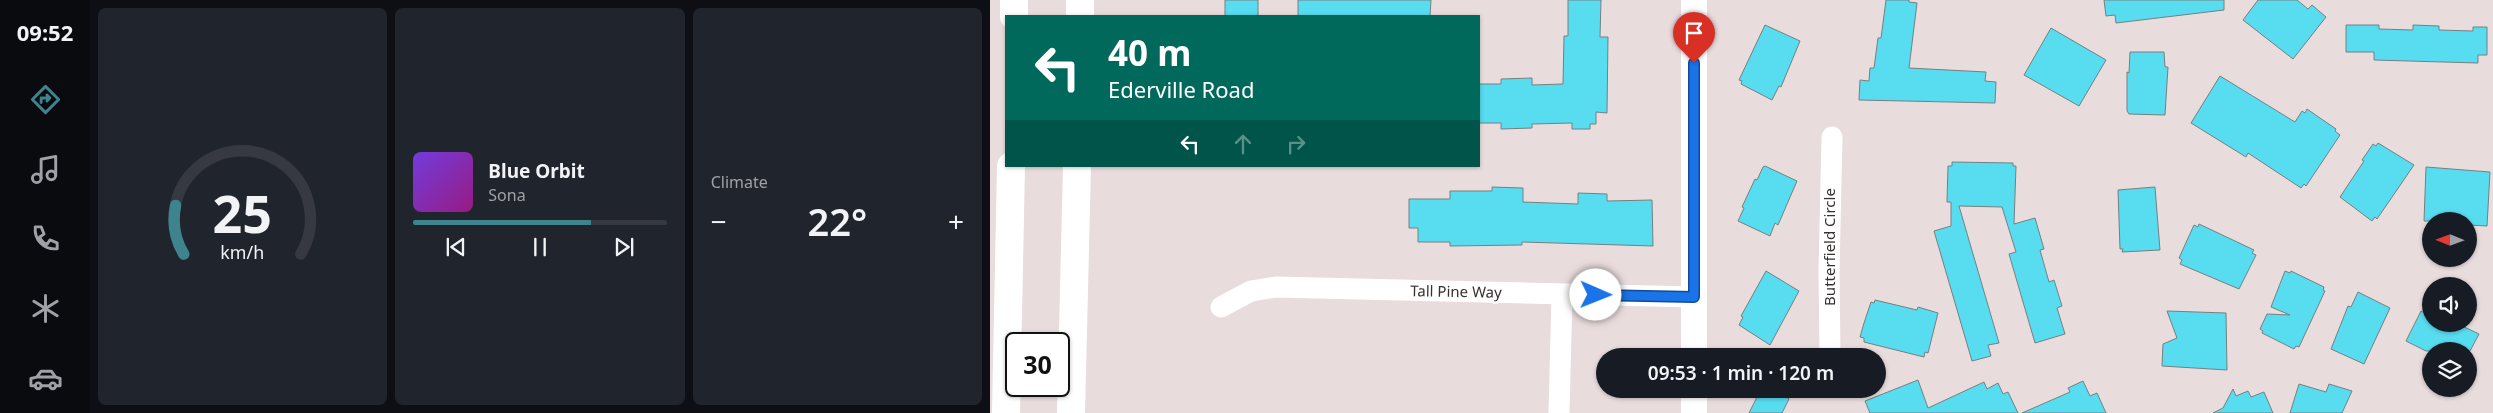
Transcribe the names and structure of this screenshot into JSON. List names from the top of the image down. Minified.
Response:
{"streets":{"street":["Butterfield Circle","Tall Pine Way"]},"north":"left","page":{"tabs":"09:52","tile":"Climate","turn":["40 m","Ederville Road"],"song":["Blue Orbit","Sona"],"heat":["−","22°","+"],"limit":"30","trip":"09:53 · 1 min · 120 m","gauge":["25","km/h"]}}
